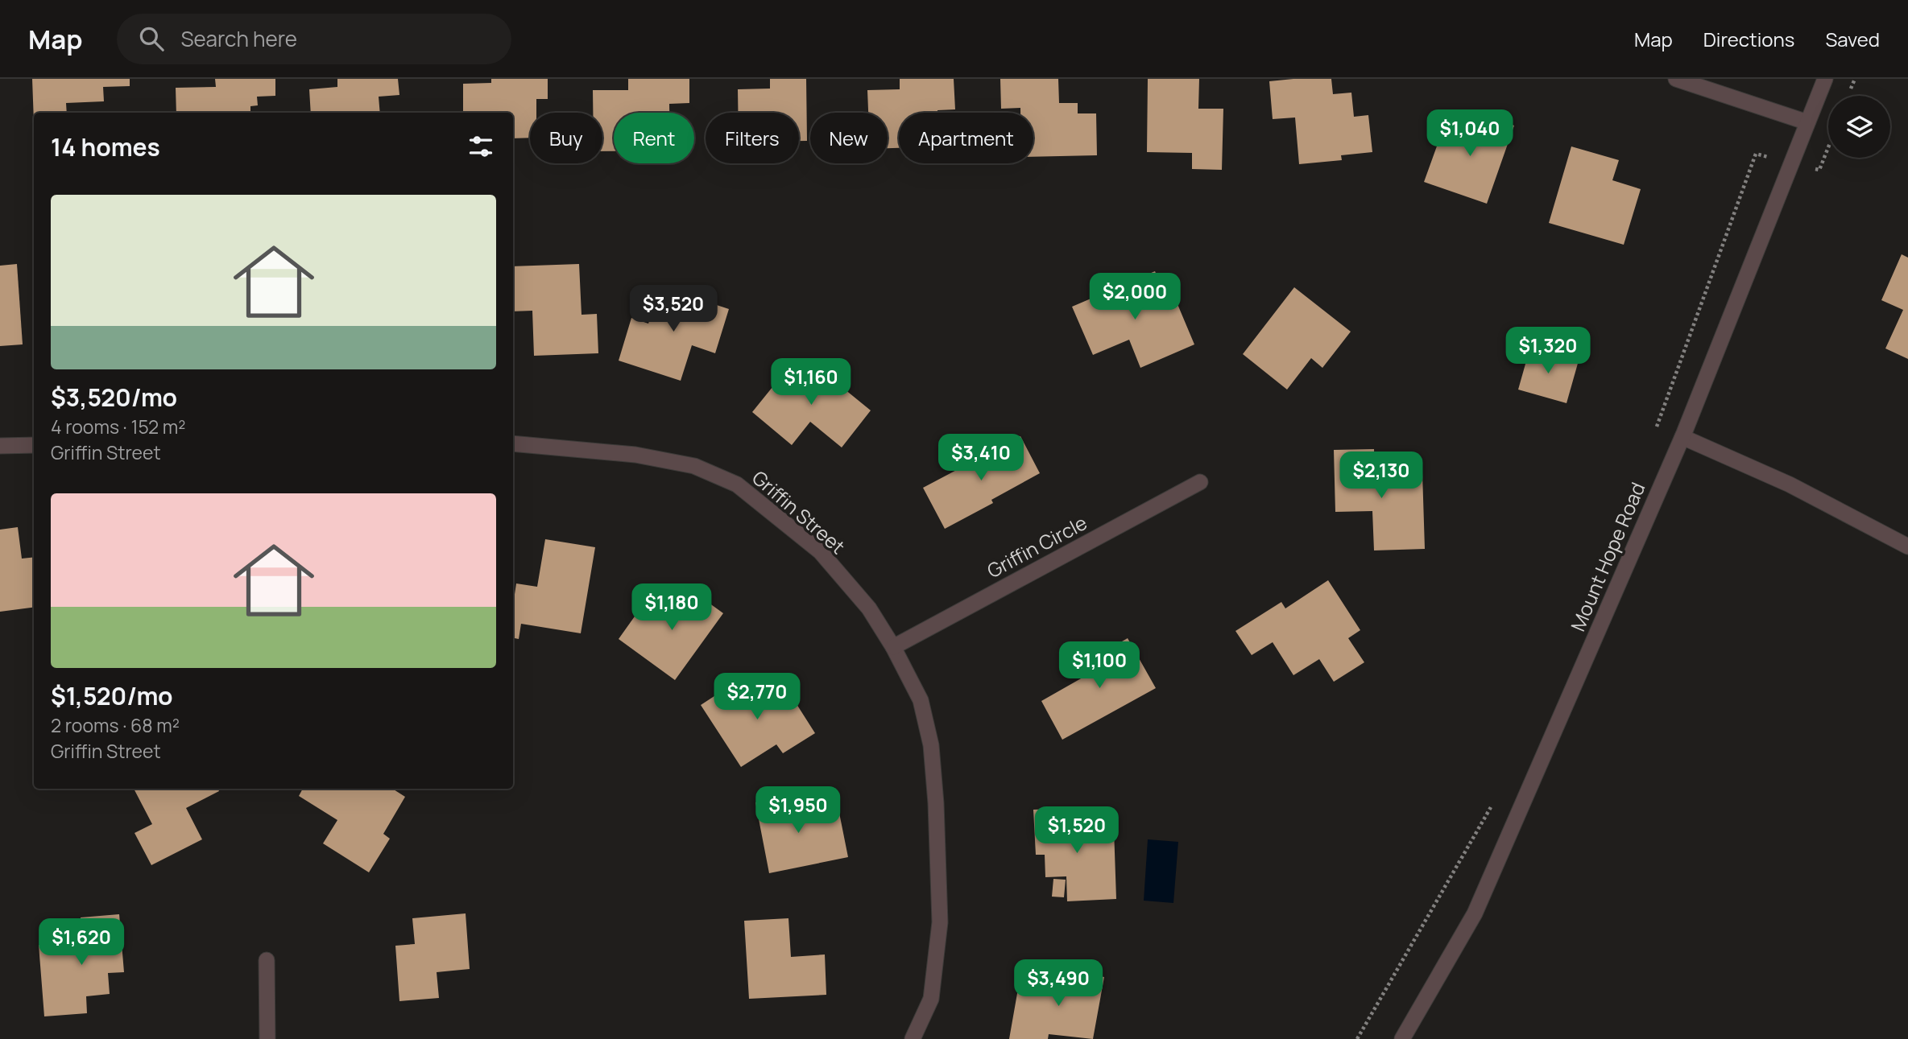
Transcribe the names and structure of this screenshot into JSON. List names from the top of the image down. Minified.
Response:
{"streets":{"street":["Griffin Street","Griffin Circle","Mount Hope Road"]},"crossings":[["Griffin Street","Griffin Circle"]],"page":{"header":"Map","search":"Search here","nav":["Map","Directions","Saved"],"price":["$1,040","$2,000","$3,520","$1,320","$1,160","$3,410","$2,130","$1,180","$1,100","$2,770","$1,950","$1,520","$1,620","$3,490"],"chip":["Buy","Rent","Filters","New","Apartment"],"heading":"14 homes","list":[{"name":"$3,520/mo","note":"4 rooms · 152 m² · Griffin Street"},{"name":"$1,520/mo","note":"2 rooms · 68 m² · Griffin Street"}]}}
